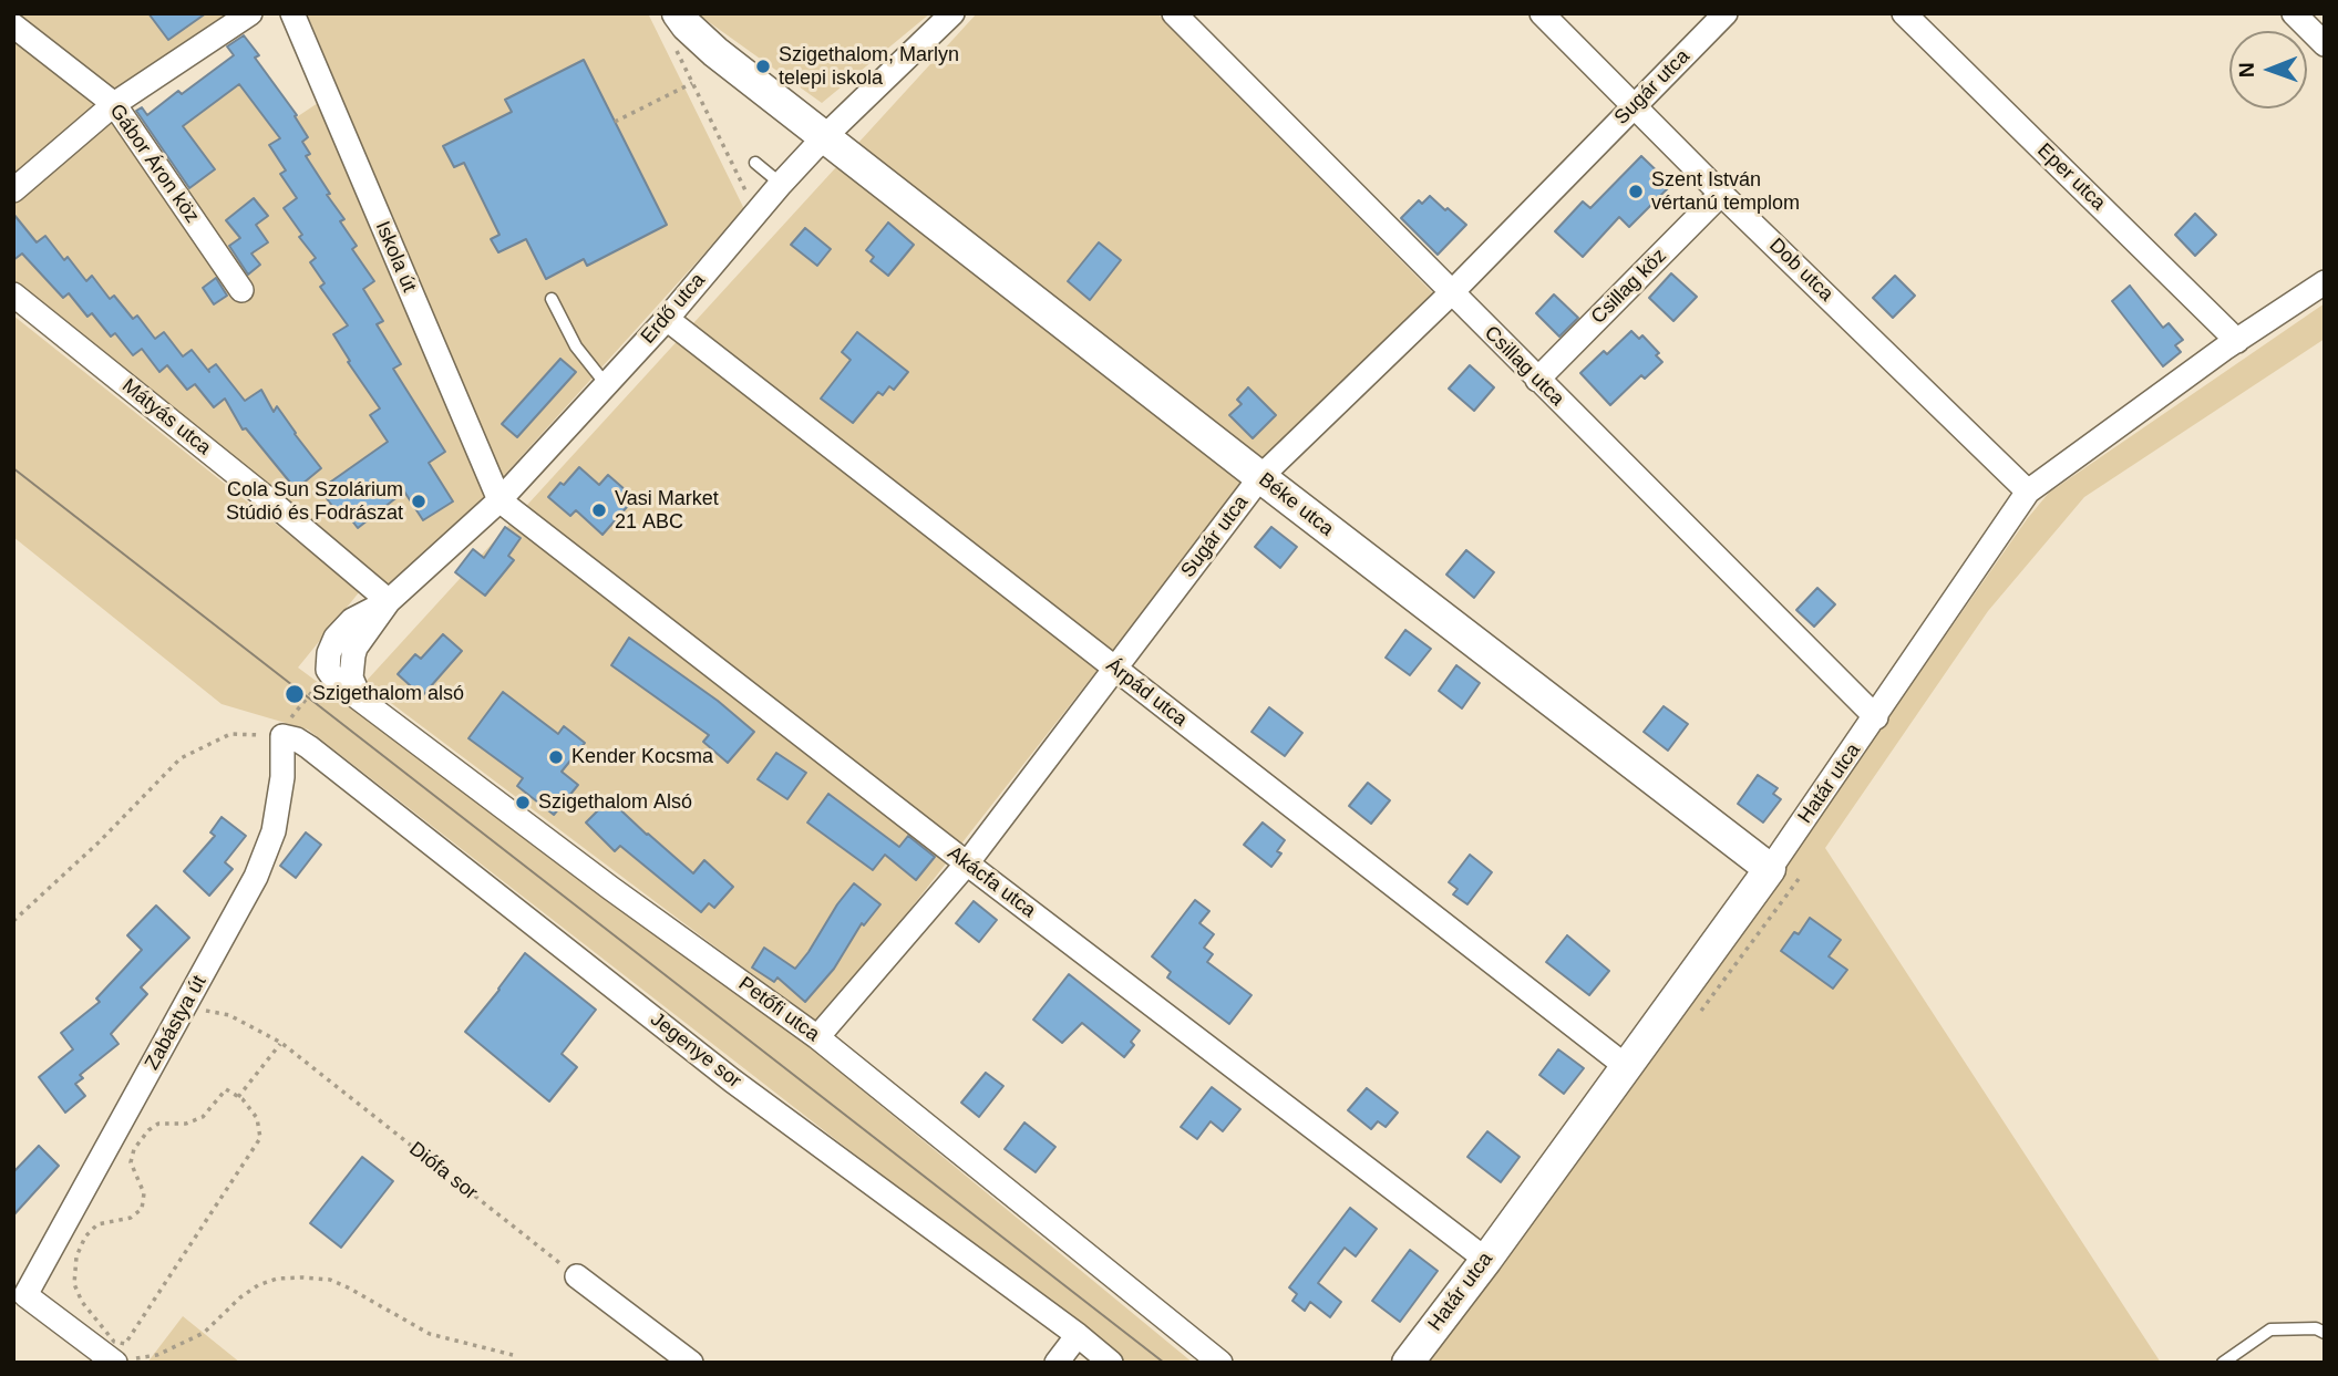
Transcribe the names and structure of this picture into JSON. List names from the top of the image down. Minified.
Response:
{"streets":{"street":["Sugár utca","Gábor Áron köz","Eper utca","Iskola út","Dob utca","Csillag köz","Erdő utca","Csillag utca","Mátyás utca","Béke utca","Árpád utca","Határ utca","Akácfa utca","Petőfi utca","Zabástya út","Jegenye sor"],"path":["Diófa sor"]},"crossings":[["Sugár utca","Dob utca"],["Sugár utca","Csillag utca"],["Sugár utca","Béke utca"],["Sugár utca","Árpád utca"],["Sugár utca","Akácfa utca"],["Sugár utca","Petőfi utca"],["Eper utca","Határ utca"],["Iskola út","Erdő utca"],["Iskola út","Akácfa utca"],["Dob utca","Csillag köz"],["Dob utca","Határ utca"],["Csillag köz","Csillag utca"],["Erdő utca","Mátyás utca"],["Erdő utca","Béke utca"],["Erdő utca","Árpád utca"],["Erdő utca","Akácfa utca"],["Erdő utca","Petőfi utca"],["Csillag utca","Határ utca"],["Béke utca","Határ utca"],["Árpád utca","Határ utca"],["Határ utca","Akácfa utca"],["Zabástya út","Jegenye sor"],["Zabástya út","Diófa sor"]],"places":["Szigethalom, Marlyn telepi iskola","Szent István vértanú templom","Cola Sun Szolárium Stúdió és Fodrászat","Vasi Market 21 ABC","Szigethalom alsó","Kender Kocsma","Szigethalom Alsó"],"north":"left"}
